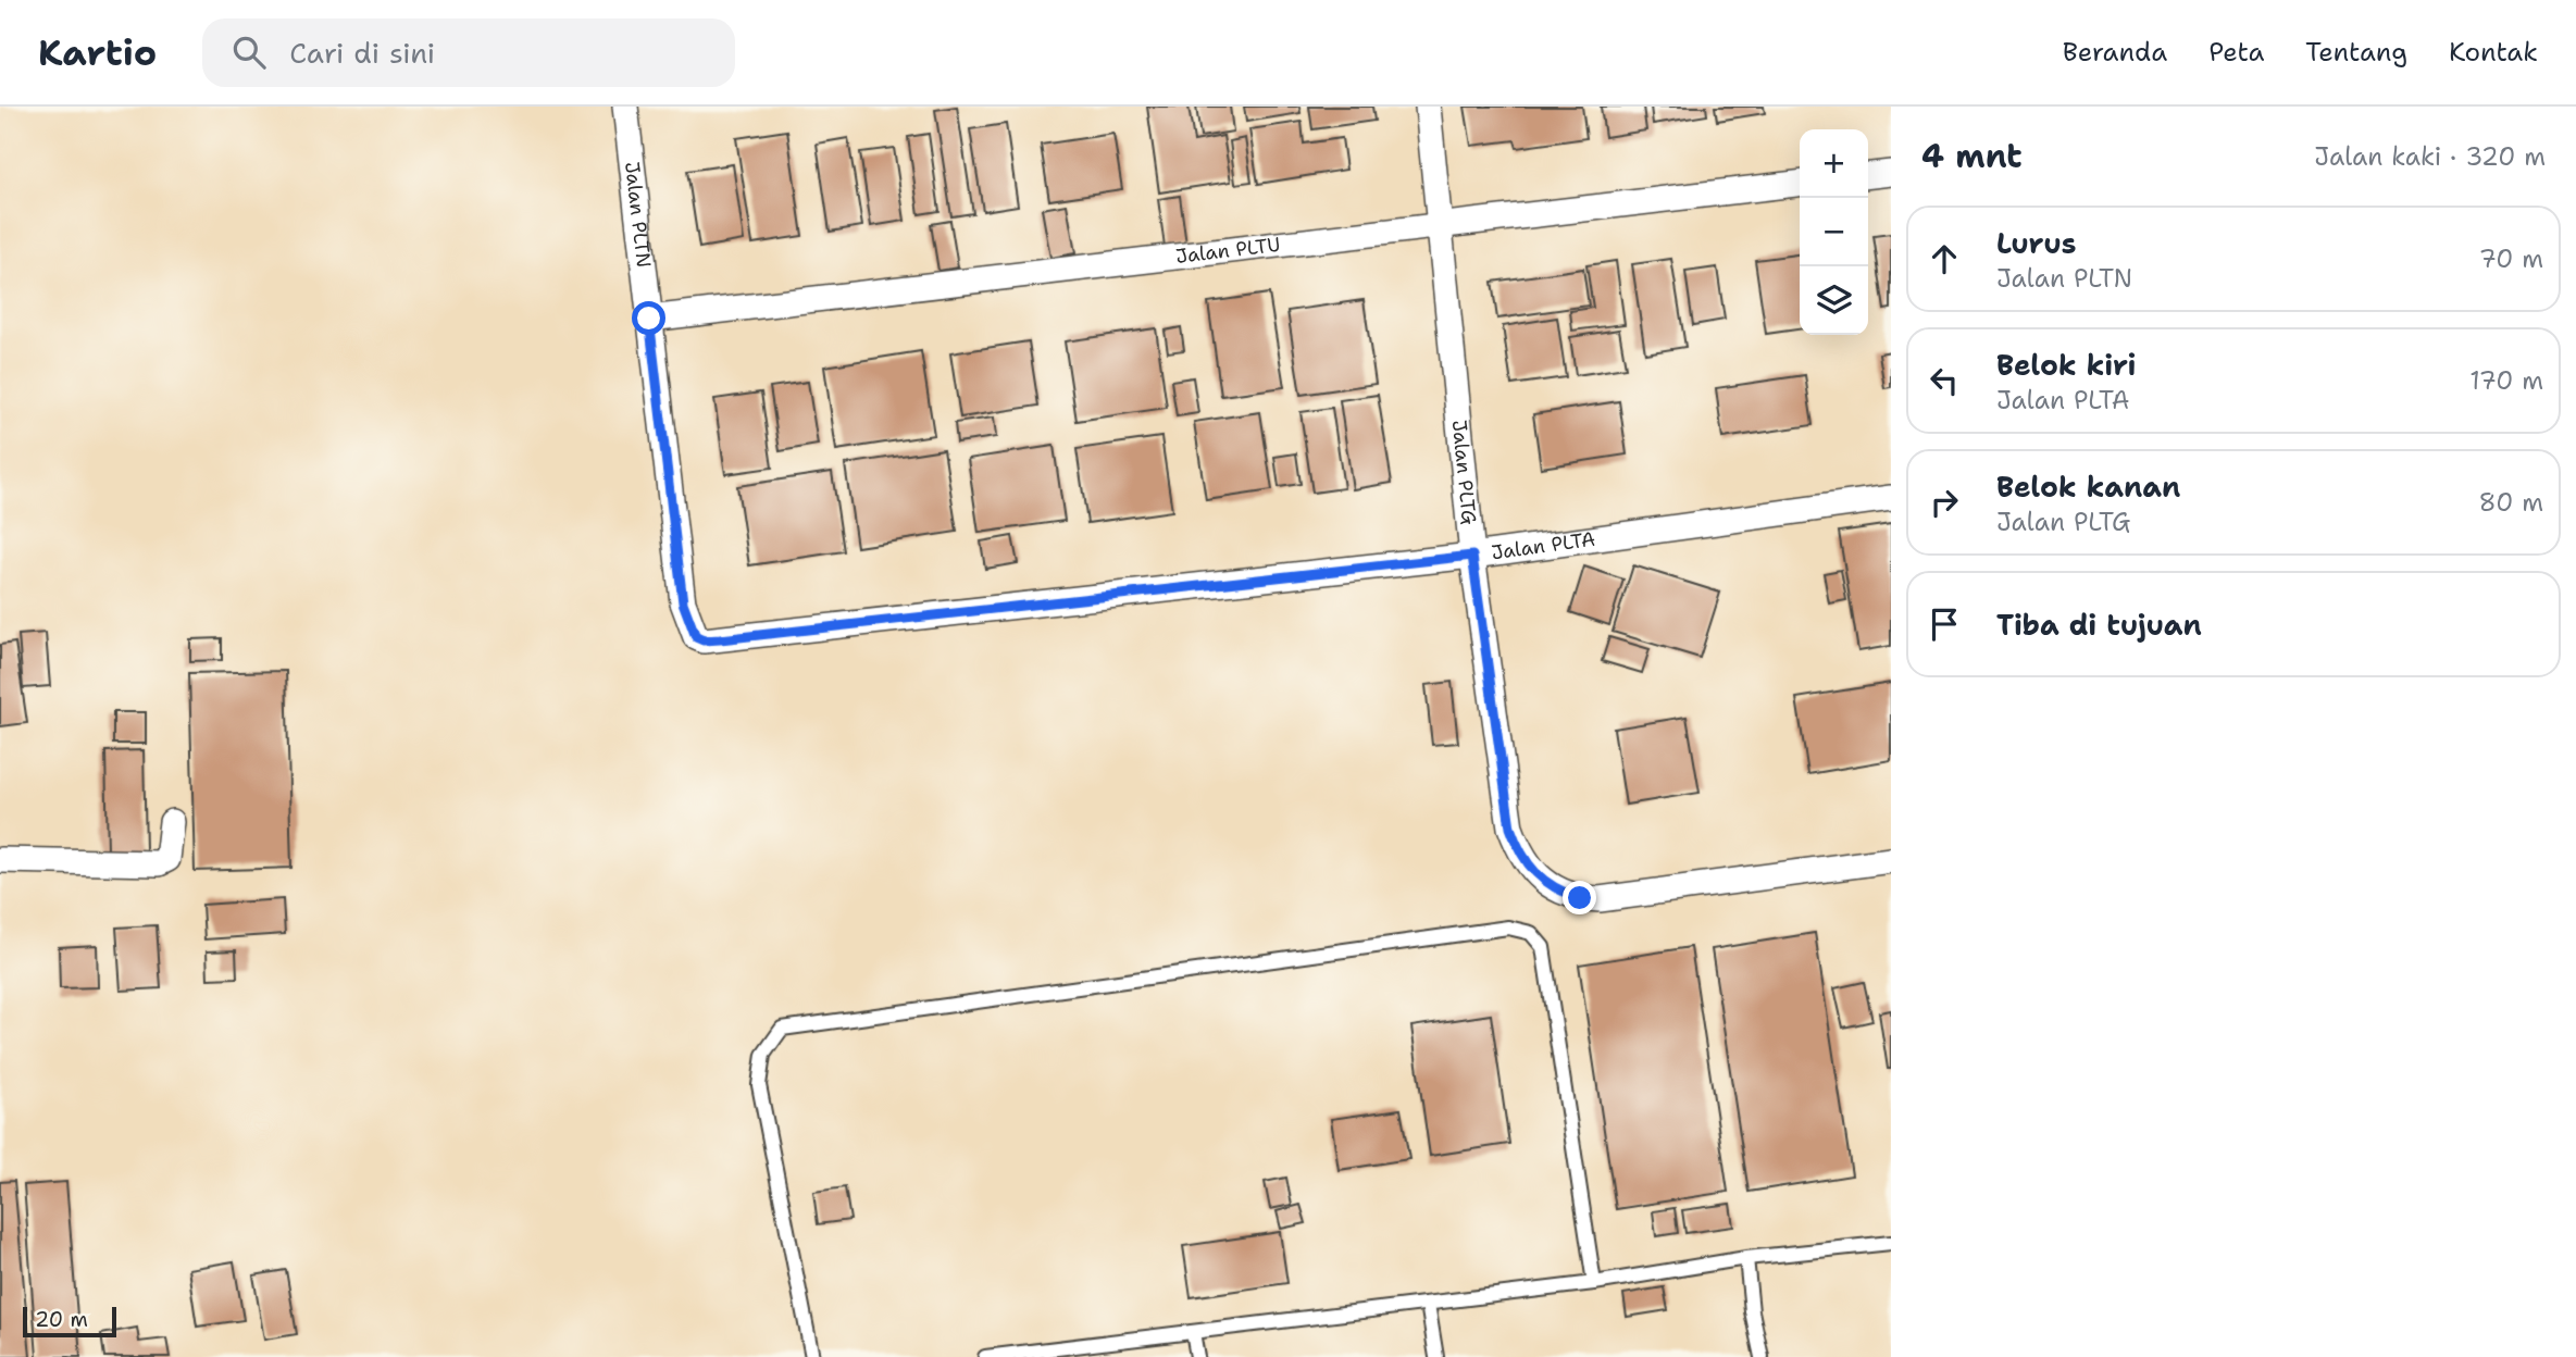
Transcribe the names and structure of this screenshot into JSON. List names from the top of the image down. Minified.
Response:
{"streets":{"street":["Jalan PLTN","Jalan PLTU","Jalan PLTG","Jalan PLTA"]},"crossings":[["Jalan PLTN","Jalan PLTU"],["Jalan PLTN","Jalan PLTA"],["Jalan PLTU","Jalan PLTG"],["Jalan PLTG","Jalan PLTA"]],"scale_bar":"20 m","page":{"header":"Kartio","search":"Cari di sini","nav":["Beranda","Peta","Tentang","Kontak"],"heading":["4 mnt","Jalan kaki · 320 m"],"map_buttons":["+","−"],"list":[["Lurus","Jalan PLTN","70 m"],["Belok kiri","Jalan PLTA","170 m"],["Belok kanan","Jalan PLTG","80 m"],"Tiba di tujuan"],"scale":"20 m"}}
